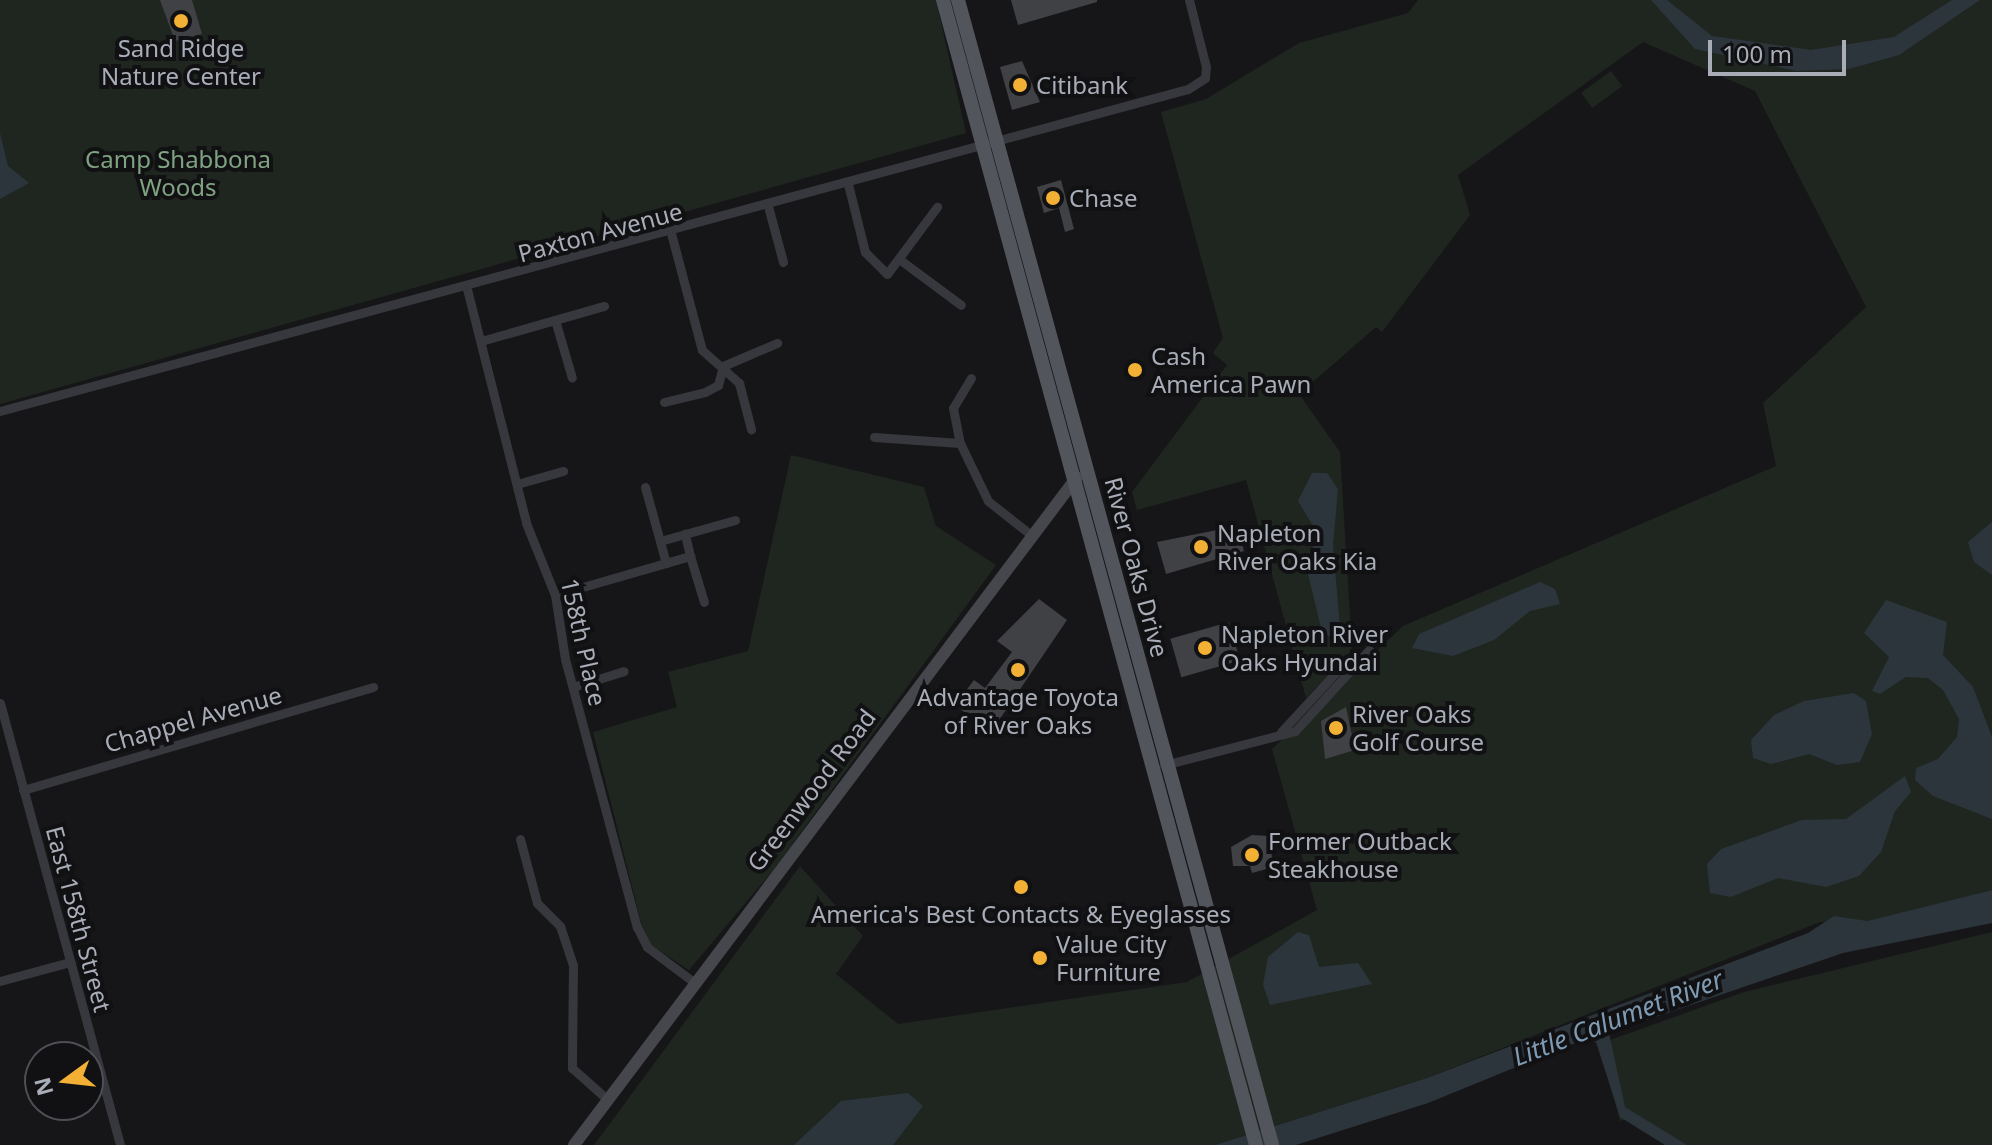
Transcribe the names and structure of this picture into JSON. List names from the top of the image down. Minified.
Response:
{"streets":{"main road":["River Oaks Drive"],"street":["Paxton Avenue","158th Place","Chappel Avenue","Greenwood Road","East 158th Street"]},"crossings":[["Paxton Avenue","River Oaks Drive"],["Paxton Avenue","158th Place"],["River Oaks Drive","Greenwood Road"],["158th Place","Greenwood Road"],["Chappel Avenue","East 158th Street"]],"water":["Little Calumet River"],"parks":["Camp Shabbona Woods"],"places":["Sand Ridge Nature Center","Citibank","Chase","Cash America Pawn","Napleton River Oaks Kia","Napleton River Oaks Hyundai","Advantage Toyota of River Oaks","River Oaks Golf Course","Former Outback Steakhouse","America's Best Contacts & Eyeglasses","Value City Furniture"],"scale_bar":"100 m","north":"left"}
